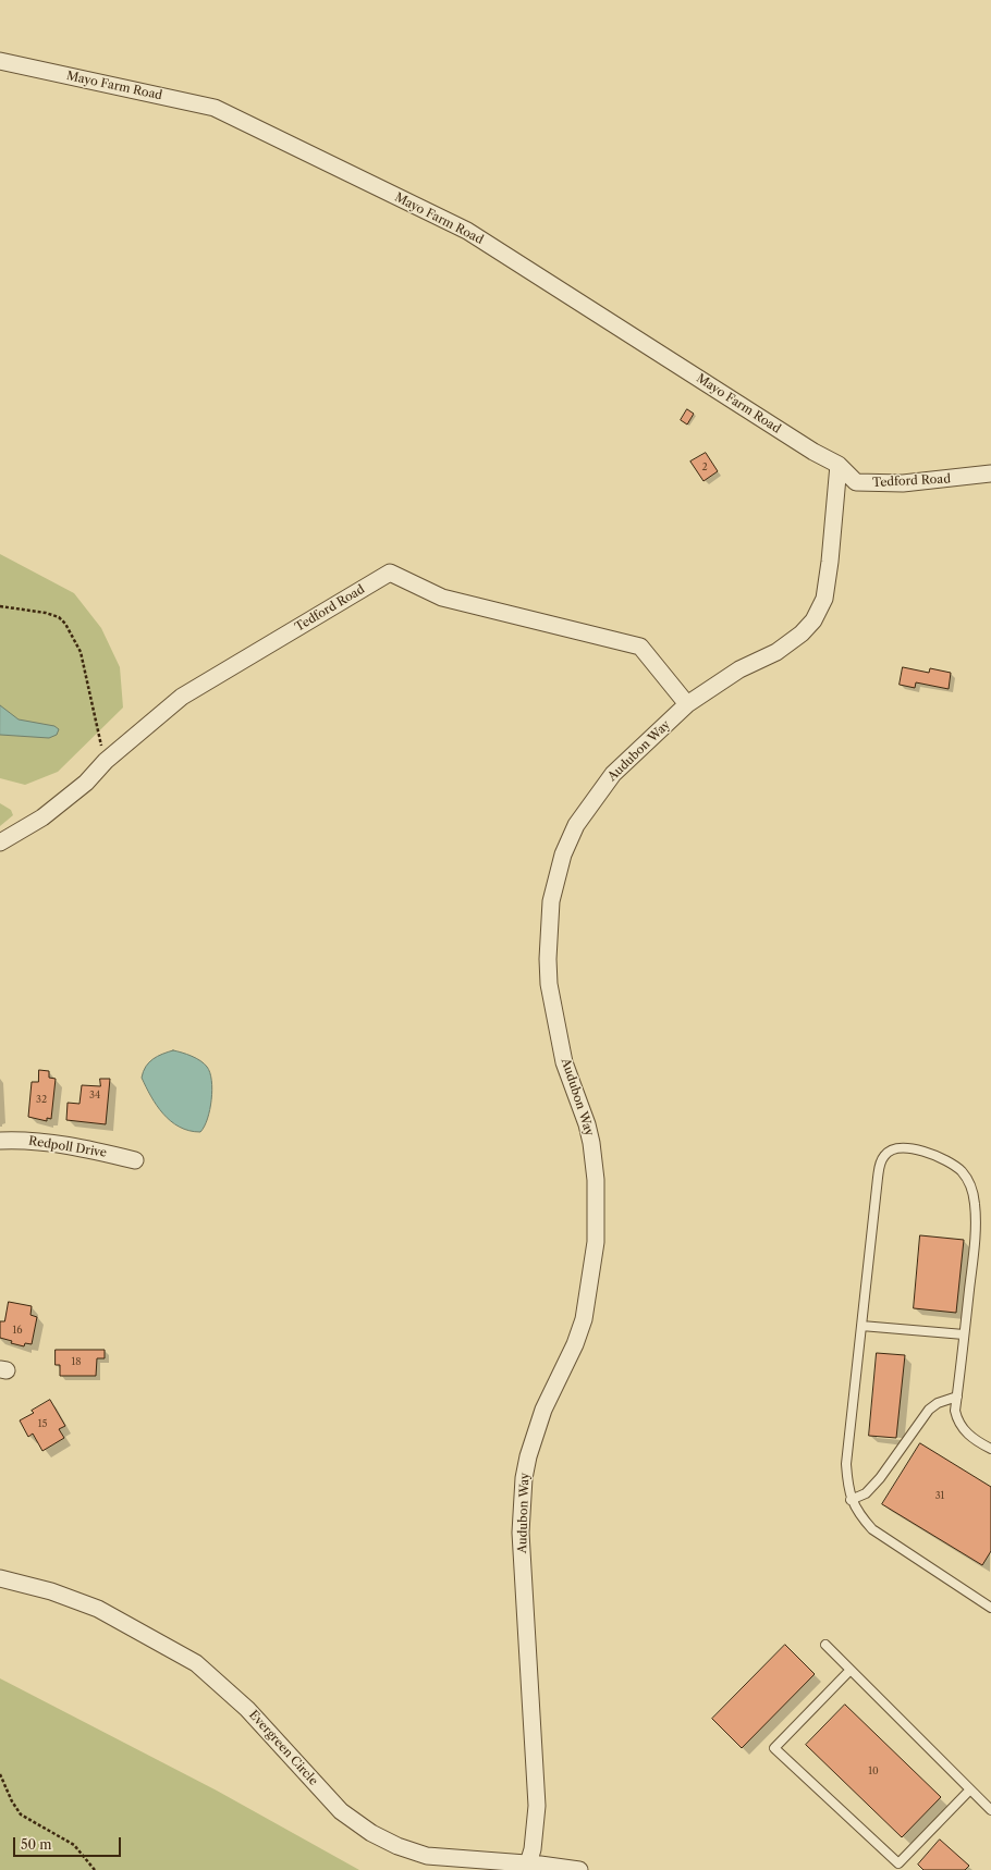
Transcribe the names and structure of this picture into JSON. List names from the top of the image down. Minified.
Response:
{"streets":{"street":["Mayo Farm Road","Tedford Road","Audubon Way","Redpoll Drive","Evergreen Circle"]},"crossings":[["Mayo Farm Road","Tedford Road"],["Mayo Farm Road","Audubon Way"],["Tedford Road","Audubon Way"],["Audubon Way","Evergreen Circle"]],"house_numbers":["2","34","32","16","18","15","31","10"],"scale_bar":"50 m"}
